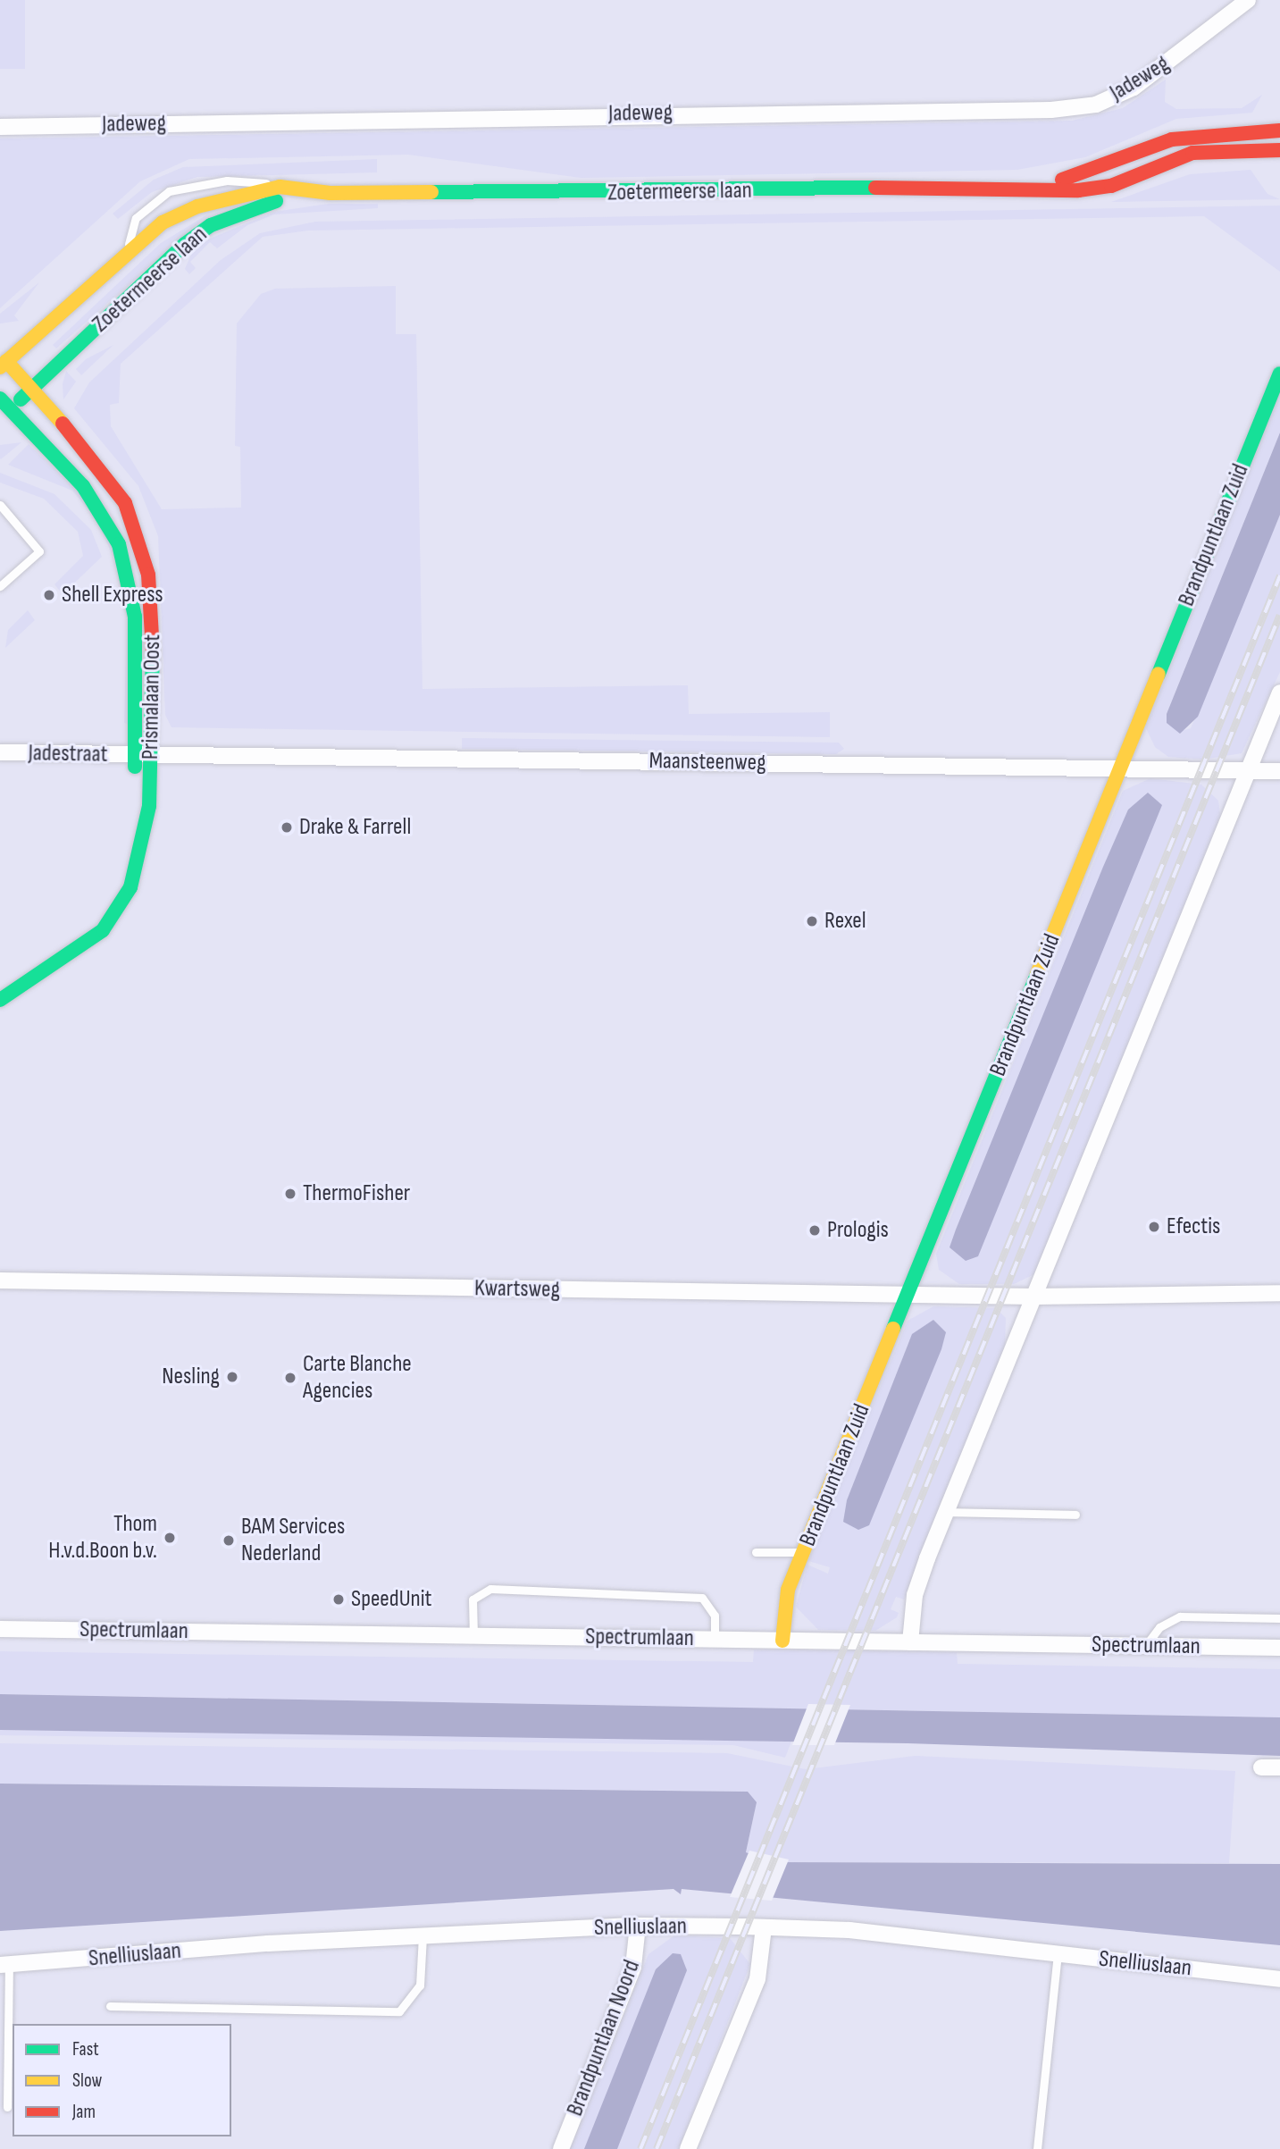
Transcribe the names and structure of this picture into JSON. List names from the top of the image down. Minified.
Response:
{"streets":{"street":["Jadeweg","Zoetermeerse laan","Brandpuntlaan Zuid","Prismalaan Oost","Jadestraat","Maansteenweg","Kwartsweg","Spectrumlaan","Snelliuslaan","Brandpuntlaan Noord"]},"crossings":[["Zoetermeerse laan","Prismalaan Oost"],["Brandpuntlaan Zuid","Maansteenweg"],["Brandpuntlaan Zuid","Kwartsweg"],["Brandpuntlaan Zuid","Spectrumlaan"],["Prismalaan Oost","Jadestraat"],["Prismalaan Oost","Maansteenweg"],["Jadestraat","Maansteenweg"],["Snelliuslaan","Brandpuntlaan Noord"]],"places":["Shell Express","Drake & Farrell","Rexel","ThermoFisher","Efectis","Prologis","Nesling","Carte Blanche Agencies","Thom H.v.d.Boon b.v.","BAM Services Nederland","SpeedUnit"],"legend":["Fast","Slow","Jam"]}
